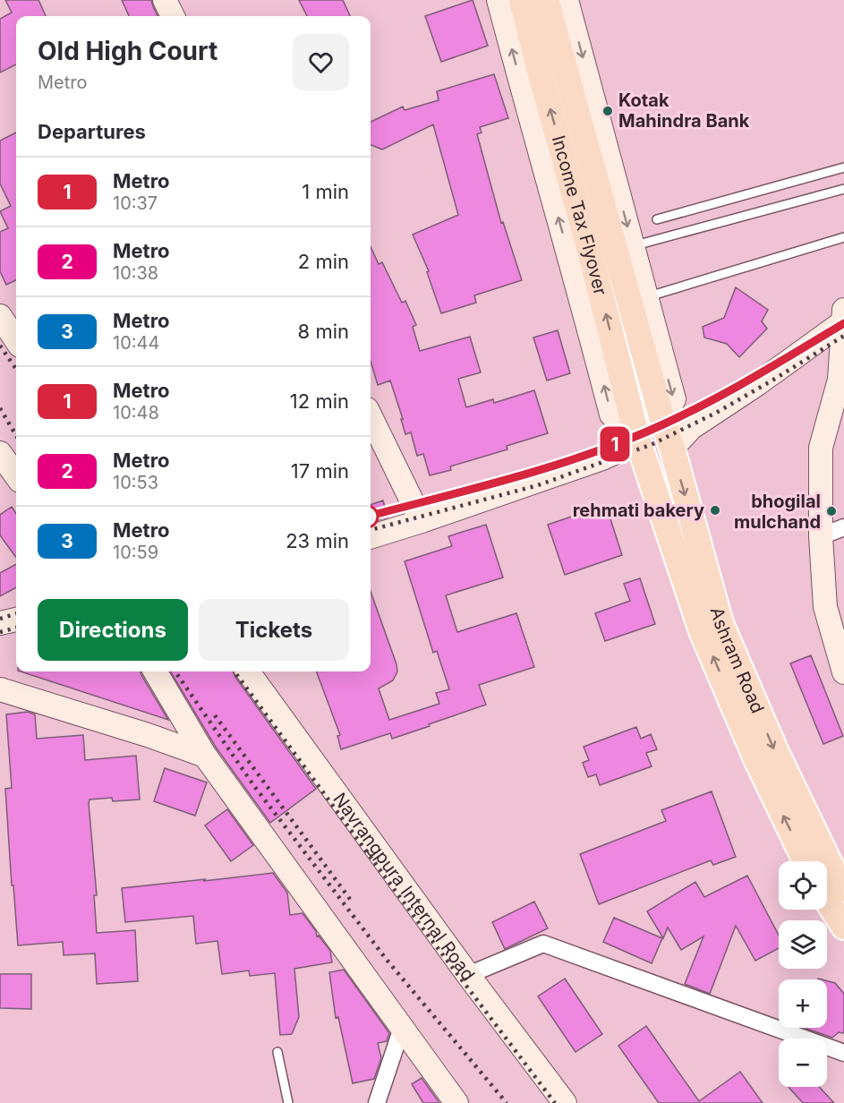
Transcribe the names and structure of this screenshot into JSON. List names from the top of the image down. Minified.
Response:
{"streets":{"main road":["Income Tax Flyover","Ashram Road","Navrangpura Internal Road"]},"crossings":[["Income Tax Flyover","Ashram Road"]],"places":["Kotak Mahindra Bank","rehmati bakery","bhogilal mulchand"],"lines":["metro line 1"],"page":{"on_map":"1","heading":[["Old High Court","Metro"],"Departures"],"list":[{"mark":"1","name":"Metro","note":"10:37","value":"1 min"},{"mark":"2","name":"Metro","note":"10:38","value":"2 min"},{"mark":"3","name":"Metro","note":"10:44","value":"8 min"},{"mark":"1","name":"Metro","note":"10:48","value":"12 min"},{"mark":"2","name":"Metro","note":"10:53","value":"17 min"},{"mark":"3","name":"Metro","note":"10:59","value":"23 min"}],"buttons":["Directions","Tickets"],"map_buttons":["+","−"]}}
